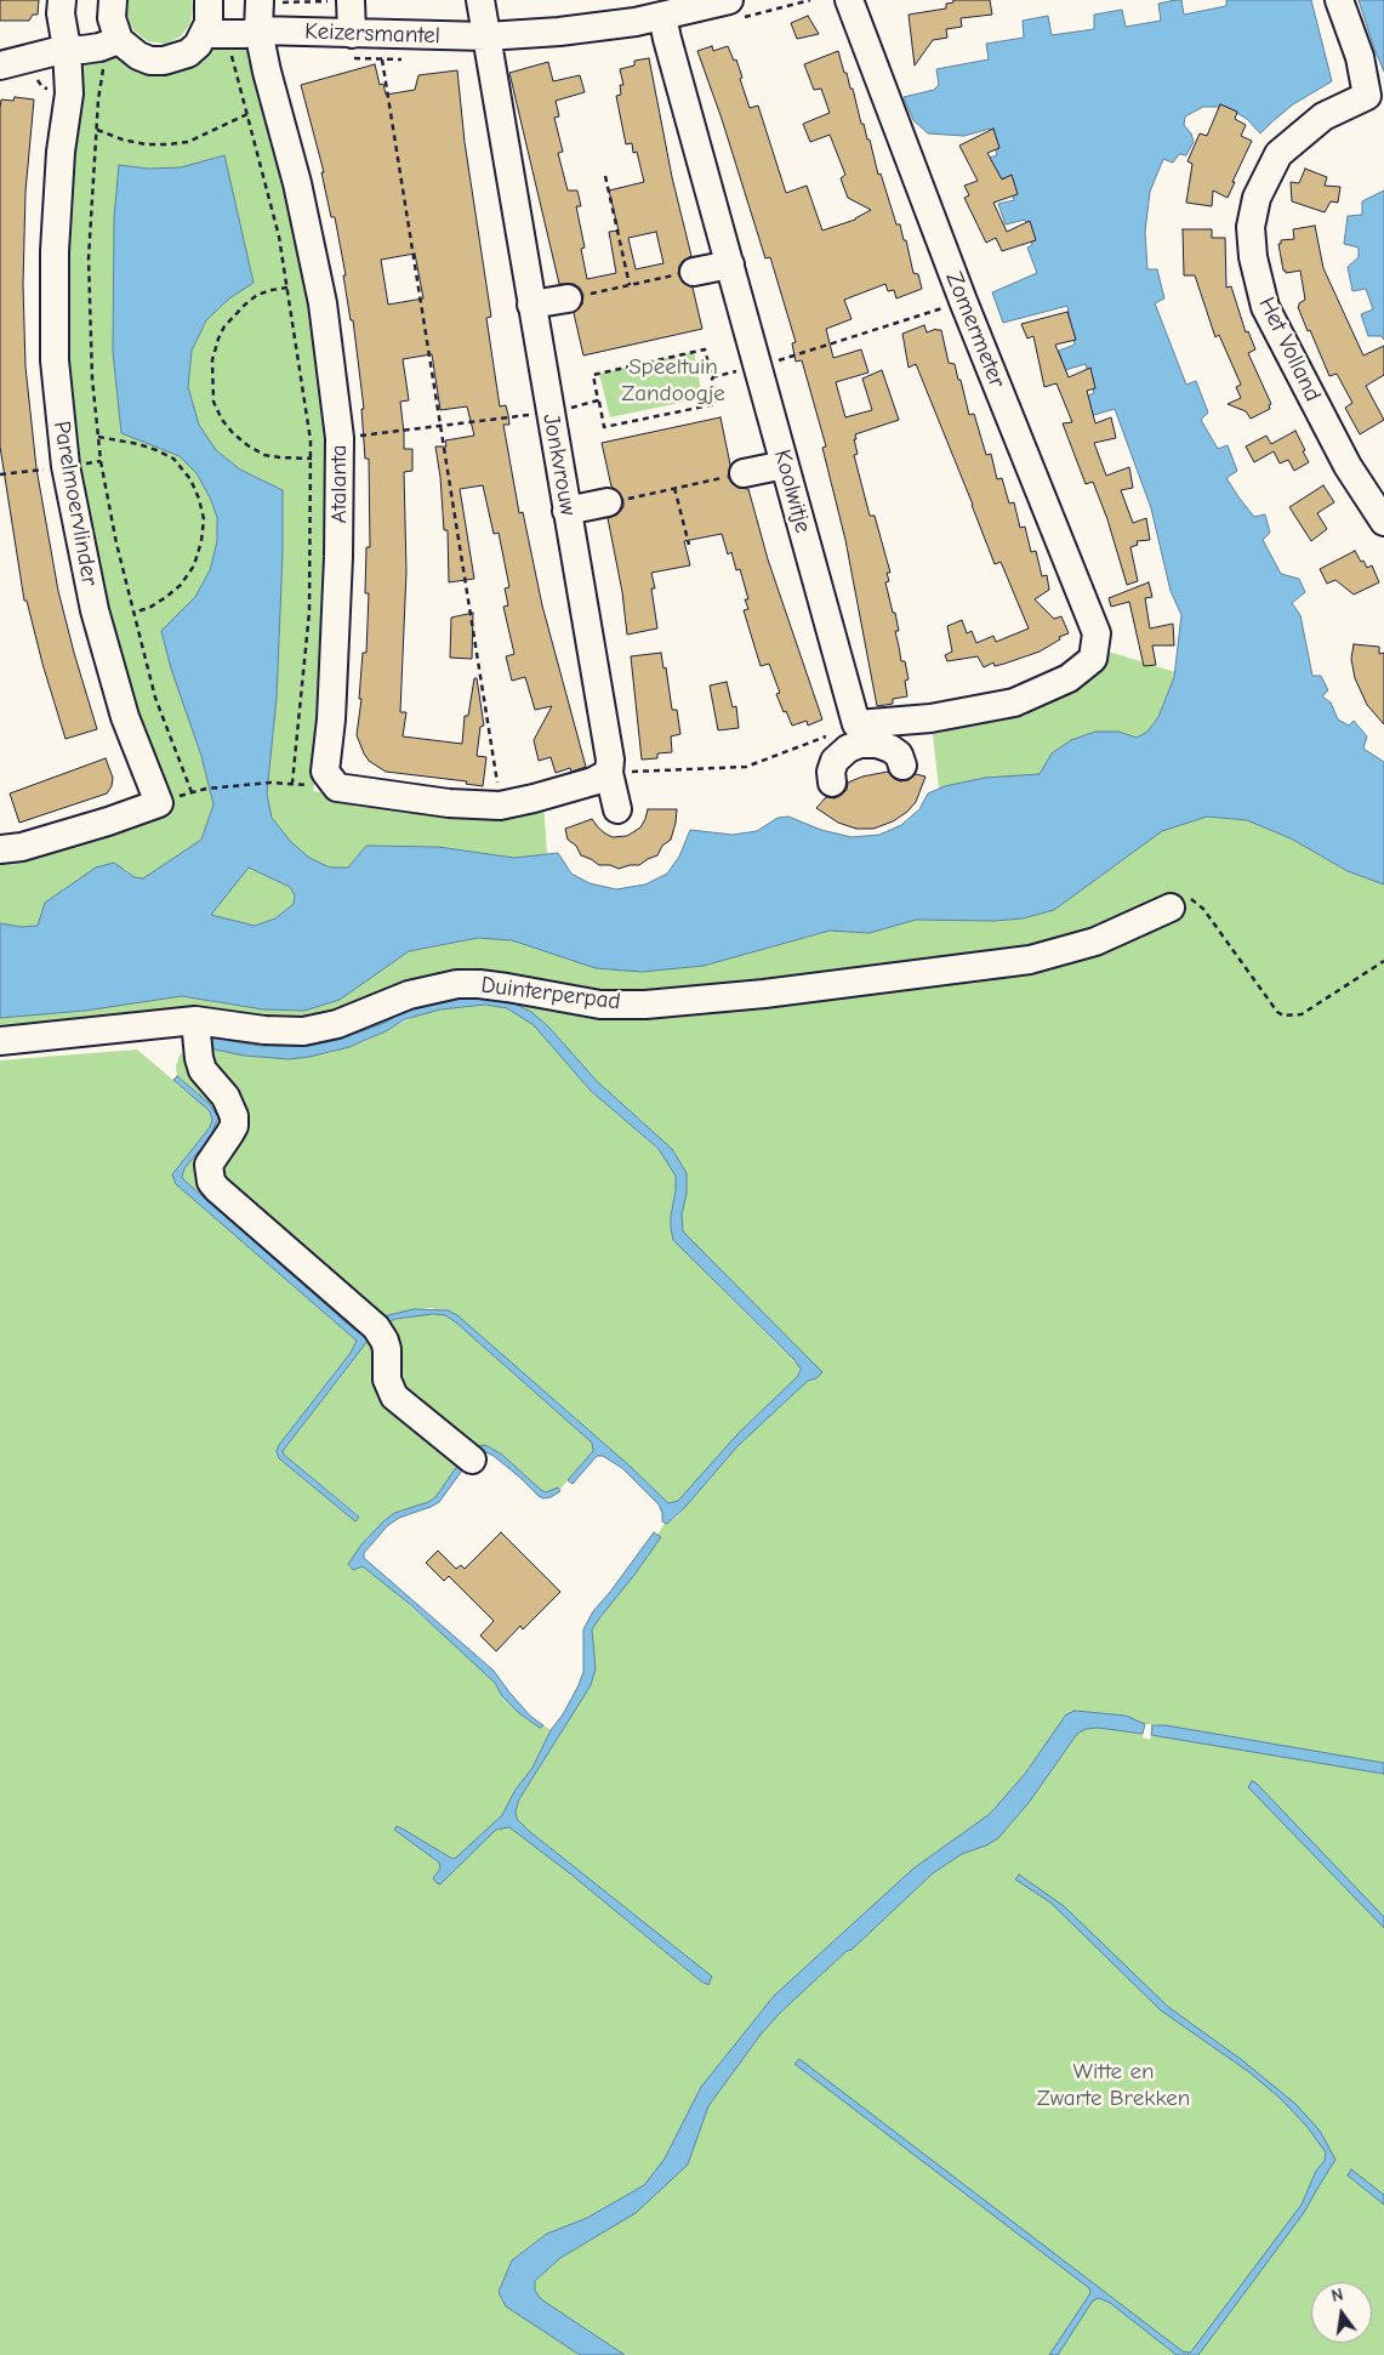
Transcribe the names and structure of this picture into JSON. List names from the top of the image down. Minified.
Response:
{"streets":{"street":["Keizersmantel","Zomermeter","Het Volland","Jonkvrouw","Atalanta","Koolwitje","Parelmoervlinder","Duinterperpad"]},"crossings":[["Keizersmantel","Jonkvrouw"],["Keizersmantel","Atalanta"],["Keizersmantel","Koolwitje"],["Zomermeter","Koolwitje"]],"parks":["Speeltuin Zandoogje","Witte en Zwarte Brekken"],"north":"top"}
